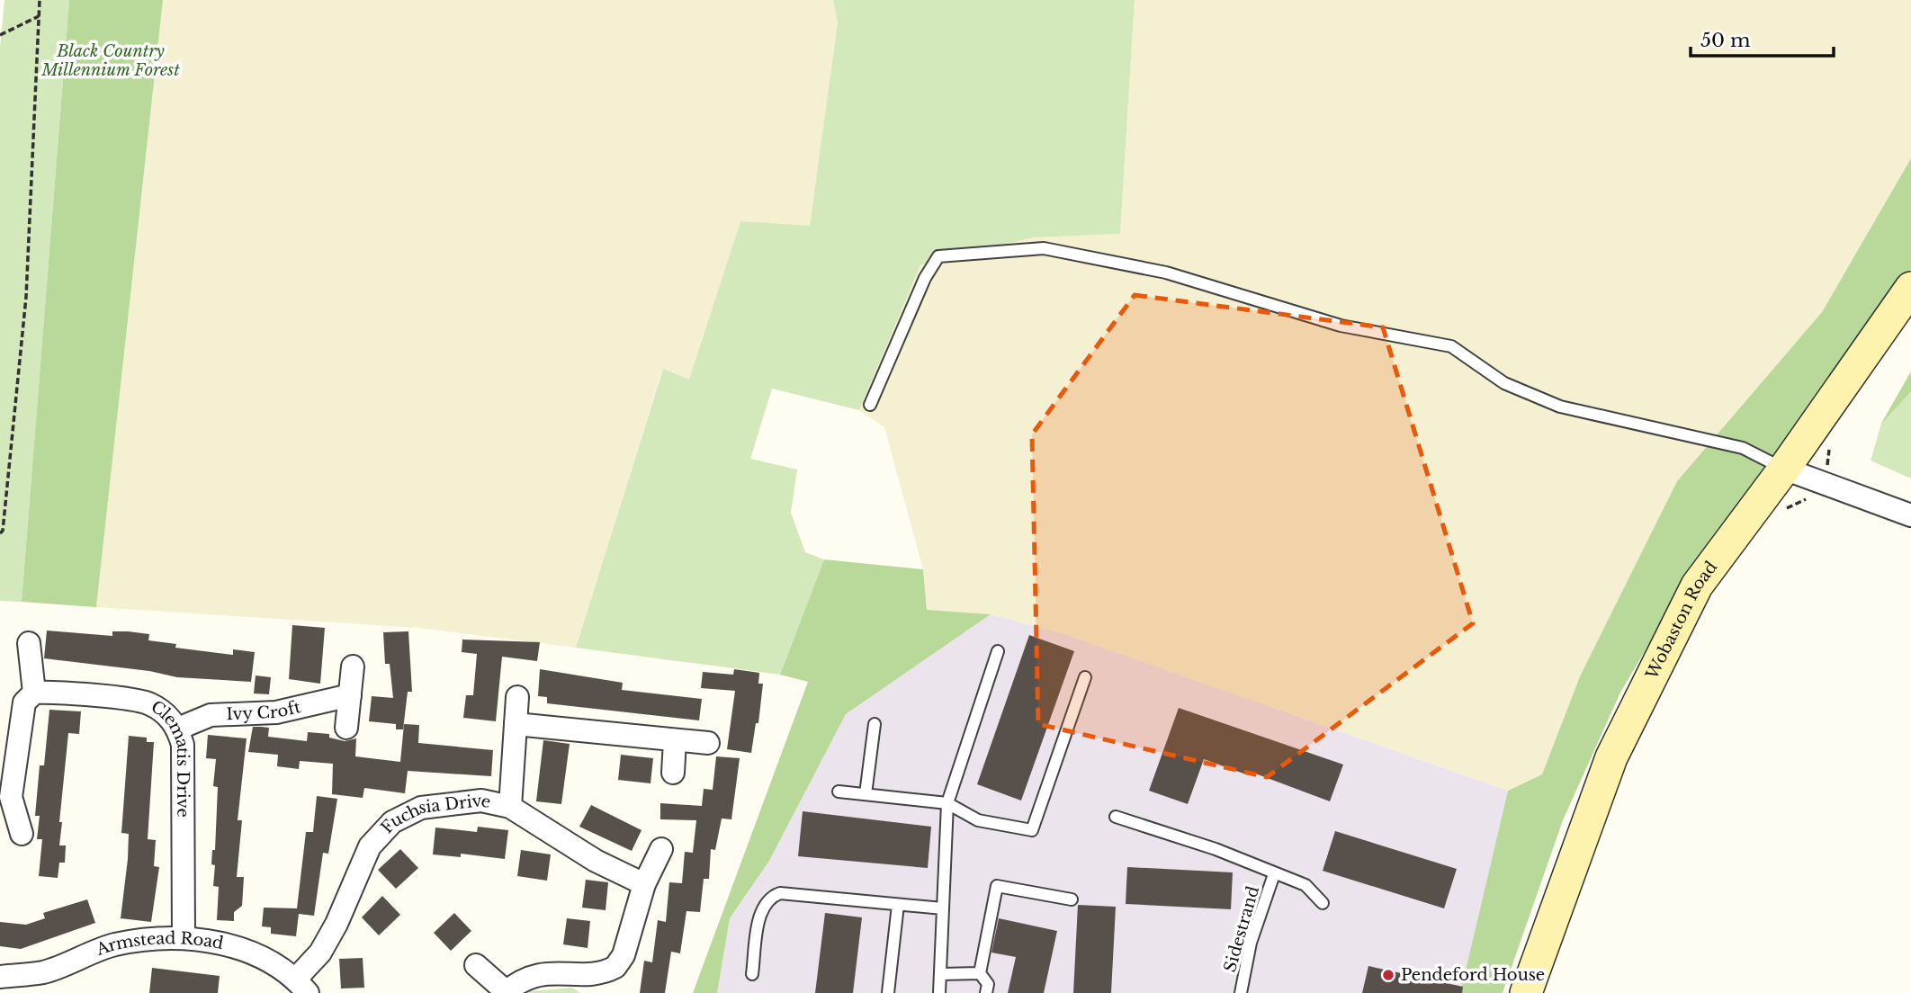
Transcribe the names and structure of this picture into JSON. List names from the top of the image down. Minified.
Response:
{"streets":{"street":["Wobaston Road","Ivy Croft","Clematis Drive","Fuchsia Drive","Armstead Road"],"lane":["Sidestrand"]},"crossings":[["Ivy Croft","Clematis Drive"],["Clematis Drive","Armstead Road"],["Fuchsia Drive","Armstead Road"]],"parks":["Black Country Millennium Forest"],"places":["Pendeford House"],"scale_bar":"50 m"}
